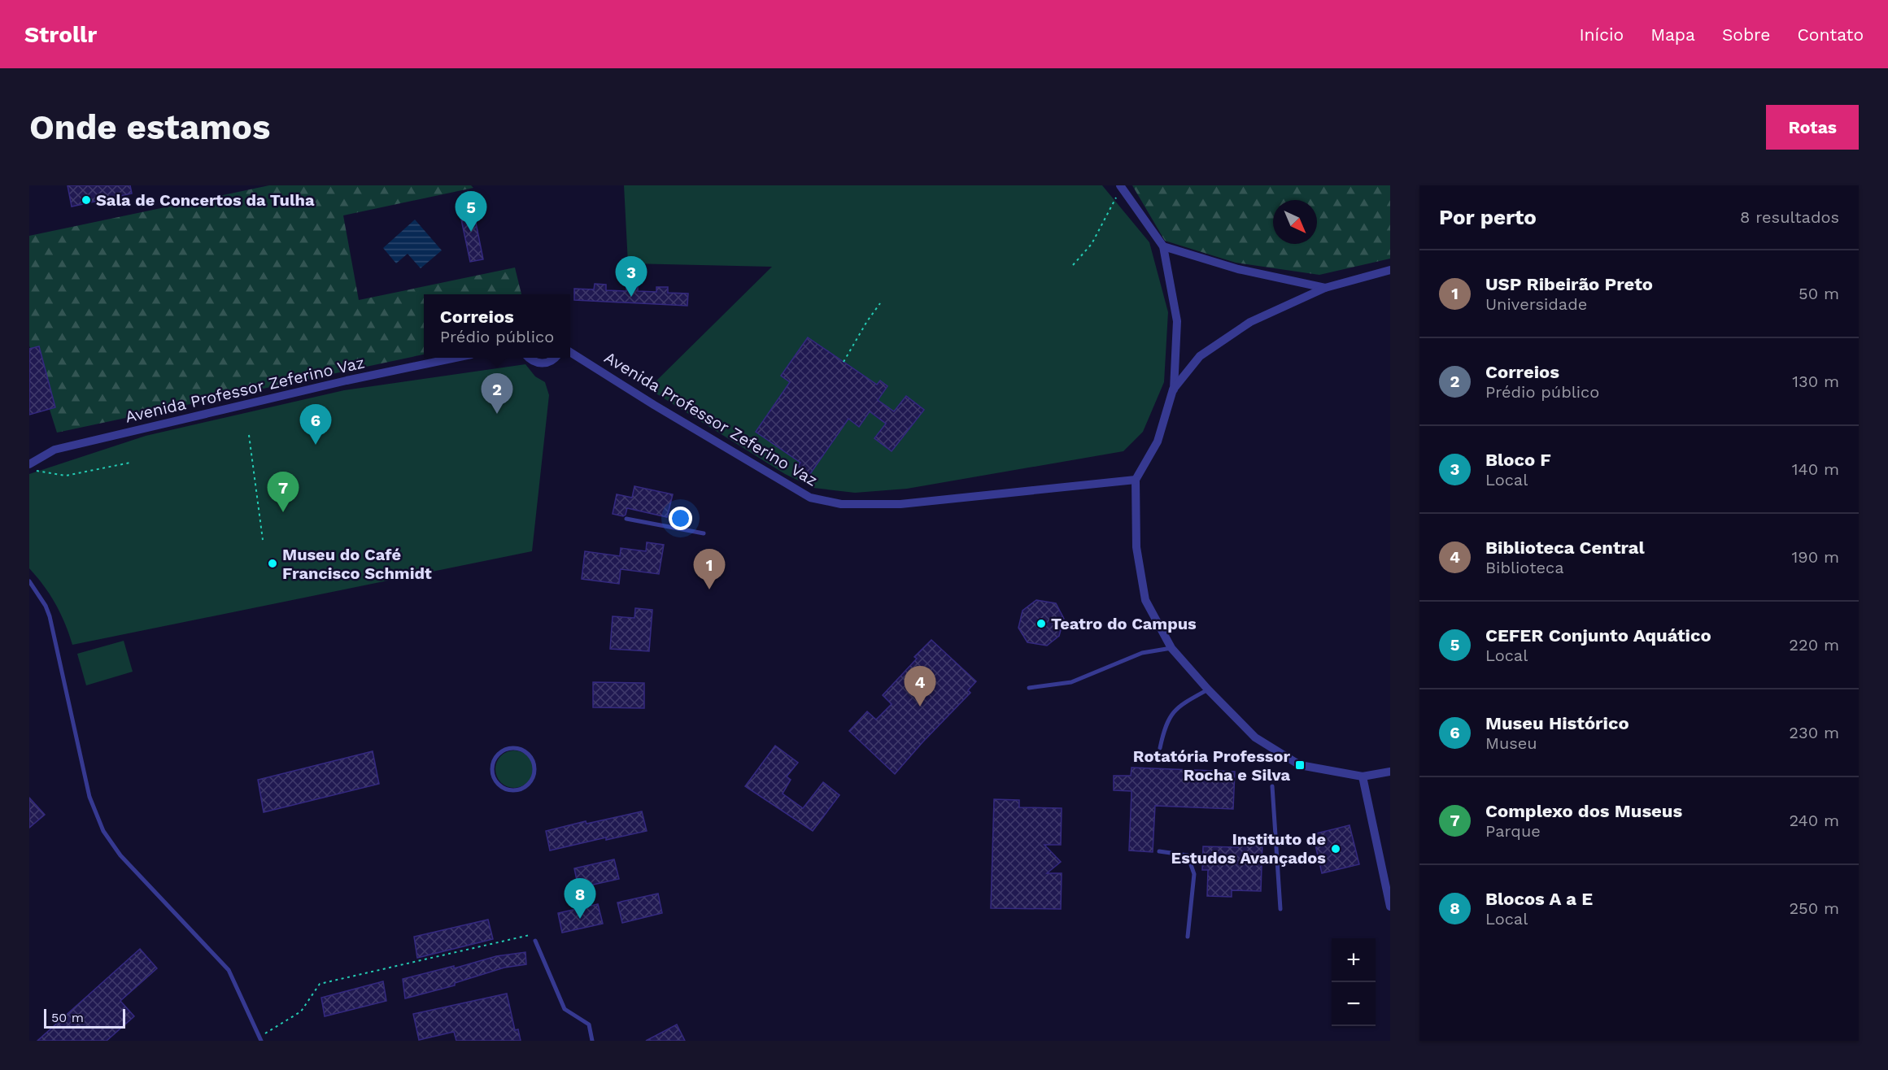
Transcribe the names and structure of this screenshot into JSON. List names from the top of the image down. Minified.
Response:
{"streets":{"street":["Avenida Professor Zeferino Vaz"]},"places":{"other":["Sala de Concertos da Tulha","Museu do Café Francisco Schmidt","Teatro do Campus","Instituto de Estudos Avançados"],"transit":["Rotatória Professor Rocha e Silva"]},"scale_bar":"50 m","north":"bottom right","page":{"header":"Strollr","nav":["Início","Mapa","Sobre","Contato"],"buttons":"Rotas","title":"Onde estamos","heading":["Por perto","8 resultados"],"pins":["5","3","2","6","7","1","4","8"],"list":[{"mark":"1","name":"USP Ribeirão Preto","note":"Universidade","value":"50 m"},{"mark":"2","name":"Correios","note":"Prédio público","value":"130 m"},{"mark":"3","name":"Bloco F","note":"Local","value":"140 m"},{"mark":"4","name":"Biblioteca Central","note":"Biblioteca","value":"190 m"},{"mark":"5","name":"CEFER Conjunto Aquático","note":"Local","value":"220 m"},{"mark":"6","name":"Museu Histórico","note":"Museu","value":"230 m"},{"mark":"7","name":"Complexo dos Museus","note":"Parque","value":"240 m"},{"mark":"8","name":"Blocos A a E","note":"Local","value":"250 m"}],"popup":["Correios","Prédio público"],"map_buttons":["+","−"],"scale":"50 m"}}
